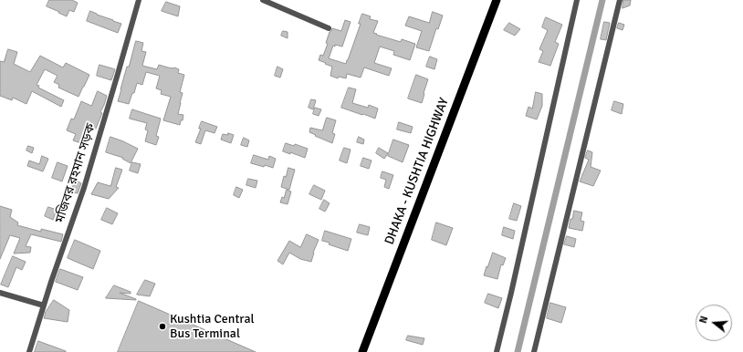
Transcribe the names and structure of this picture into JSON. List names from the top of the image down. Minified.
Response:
{"streets":{"main road":["DHAKA - KUSHTIA HIGHWAY"],"street":["মজিবর রহমান সড়ক"]},"places":["Kushtia Central Bus Terminal"],"north":"left"}
